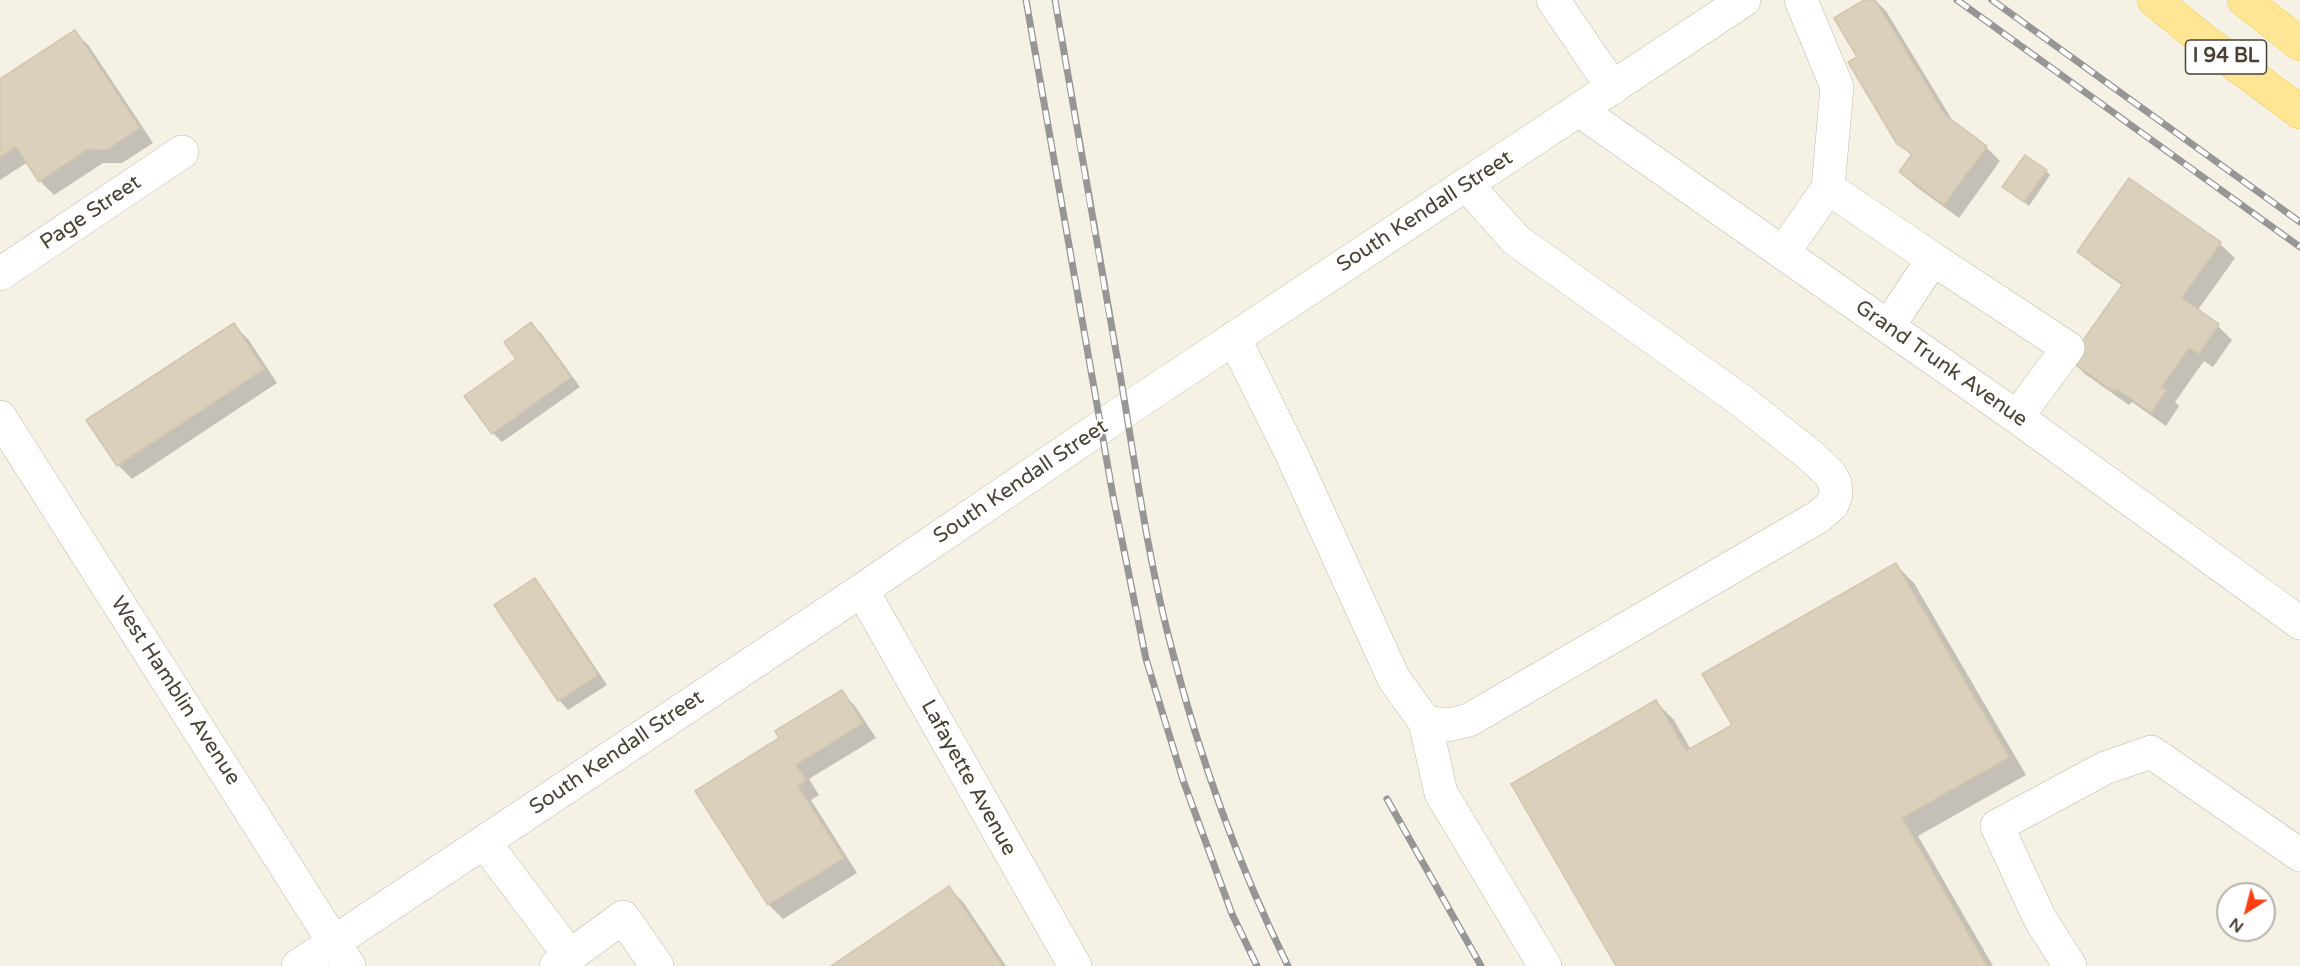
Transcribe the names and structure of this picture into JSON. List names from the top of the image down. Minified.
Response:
{"streets":{"main road":["I 94 BL"],"street":["South Kendall Street","Page Street","Grand Trunk Avenue","West Hamblin Avenue","Lafayette Avenue"]},"crossings":[["South Kendall Street","Grand Trunk Avenue"],["South Kendall Street","West Hamblin Avenue"],["South Kendall Street","Lafayette Avenue"]],"north":"bottom left"}
